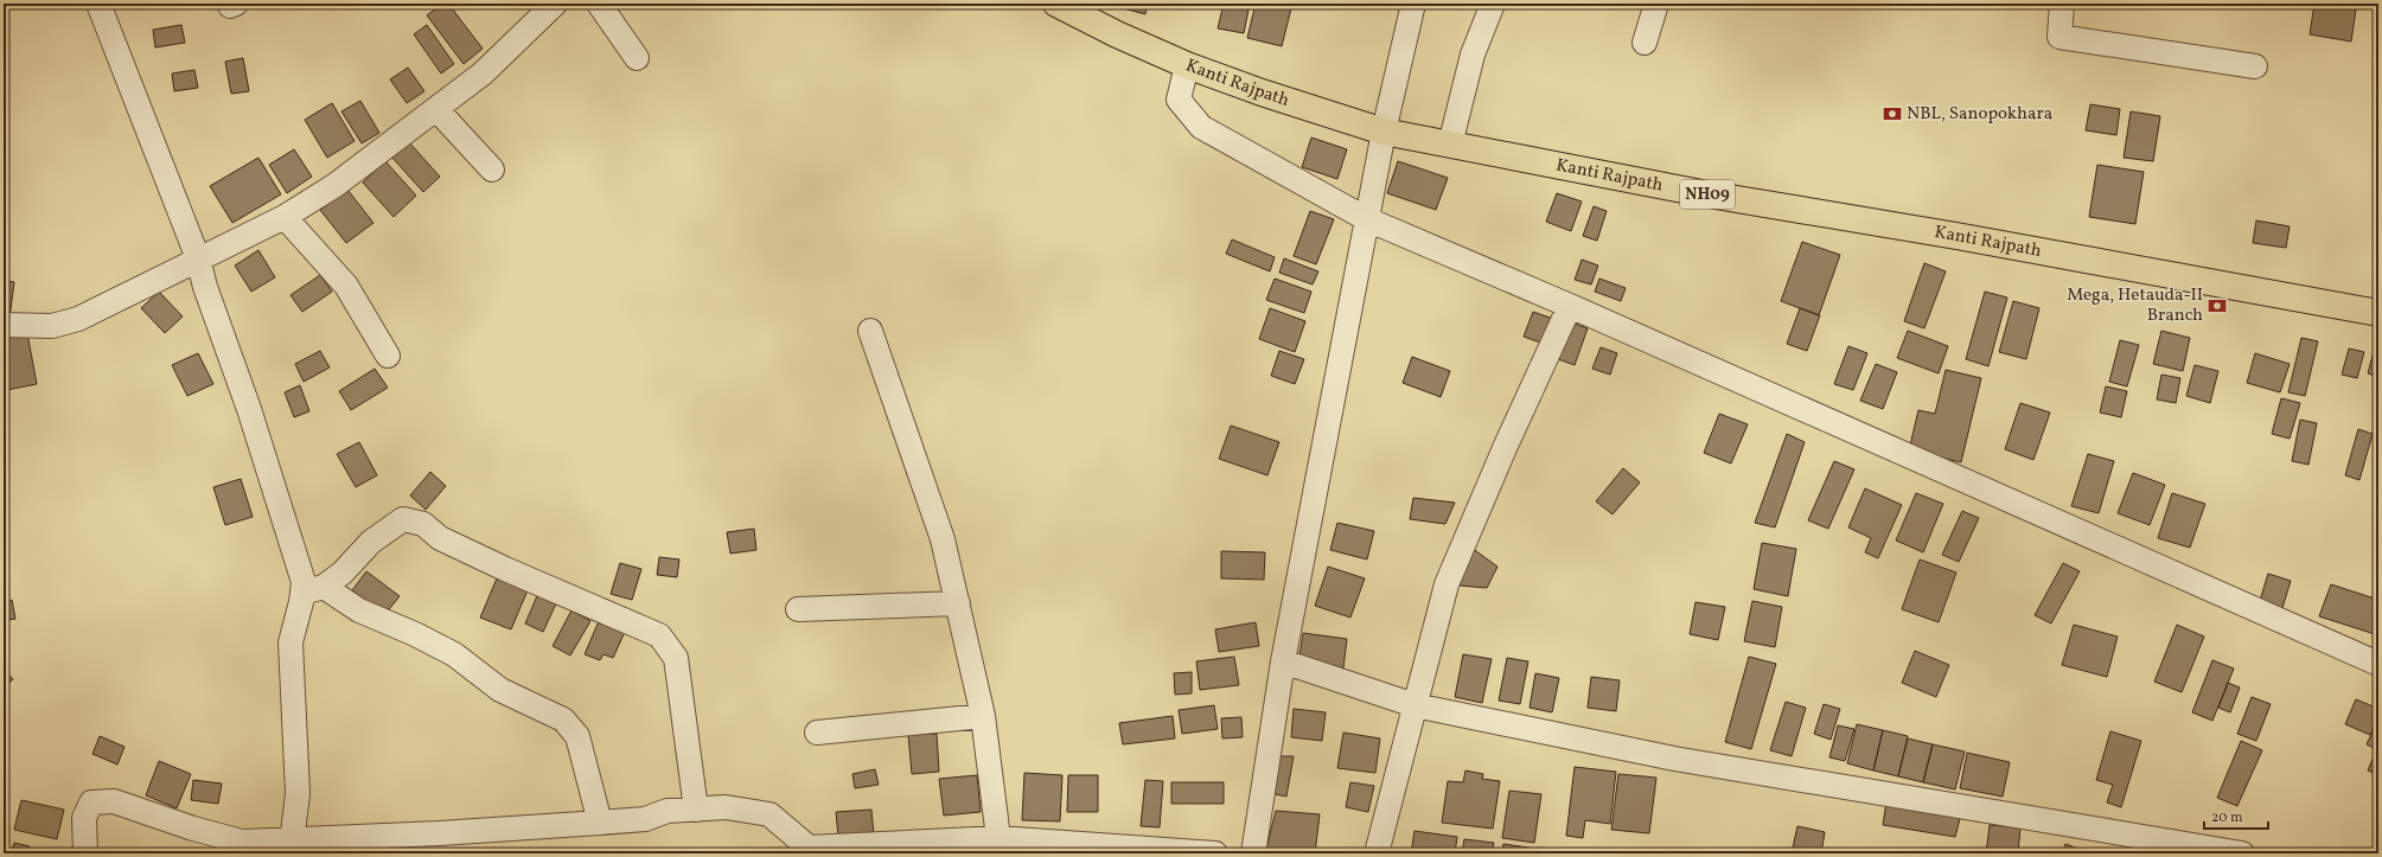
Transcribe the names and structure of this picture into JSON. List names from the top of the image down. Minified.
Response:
{"streets":{"main road":["Kanti Rajpath","NH09"]},"places":{"bank":["NBL, Sanopokhara","Mega, Hetauda-II Branch"]},"scale_bar":"20 m"}
